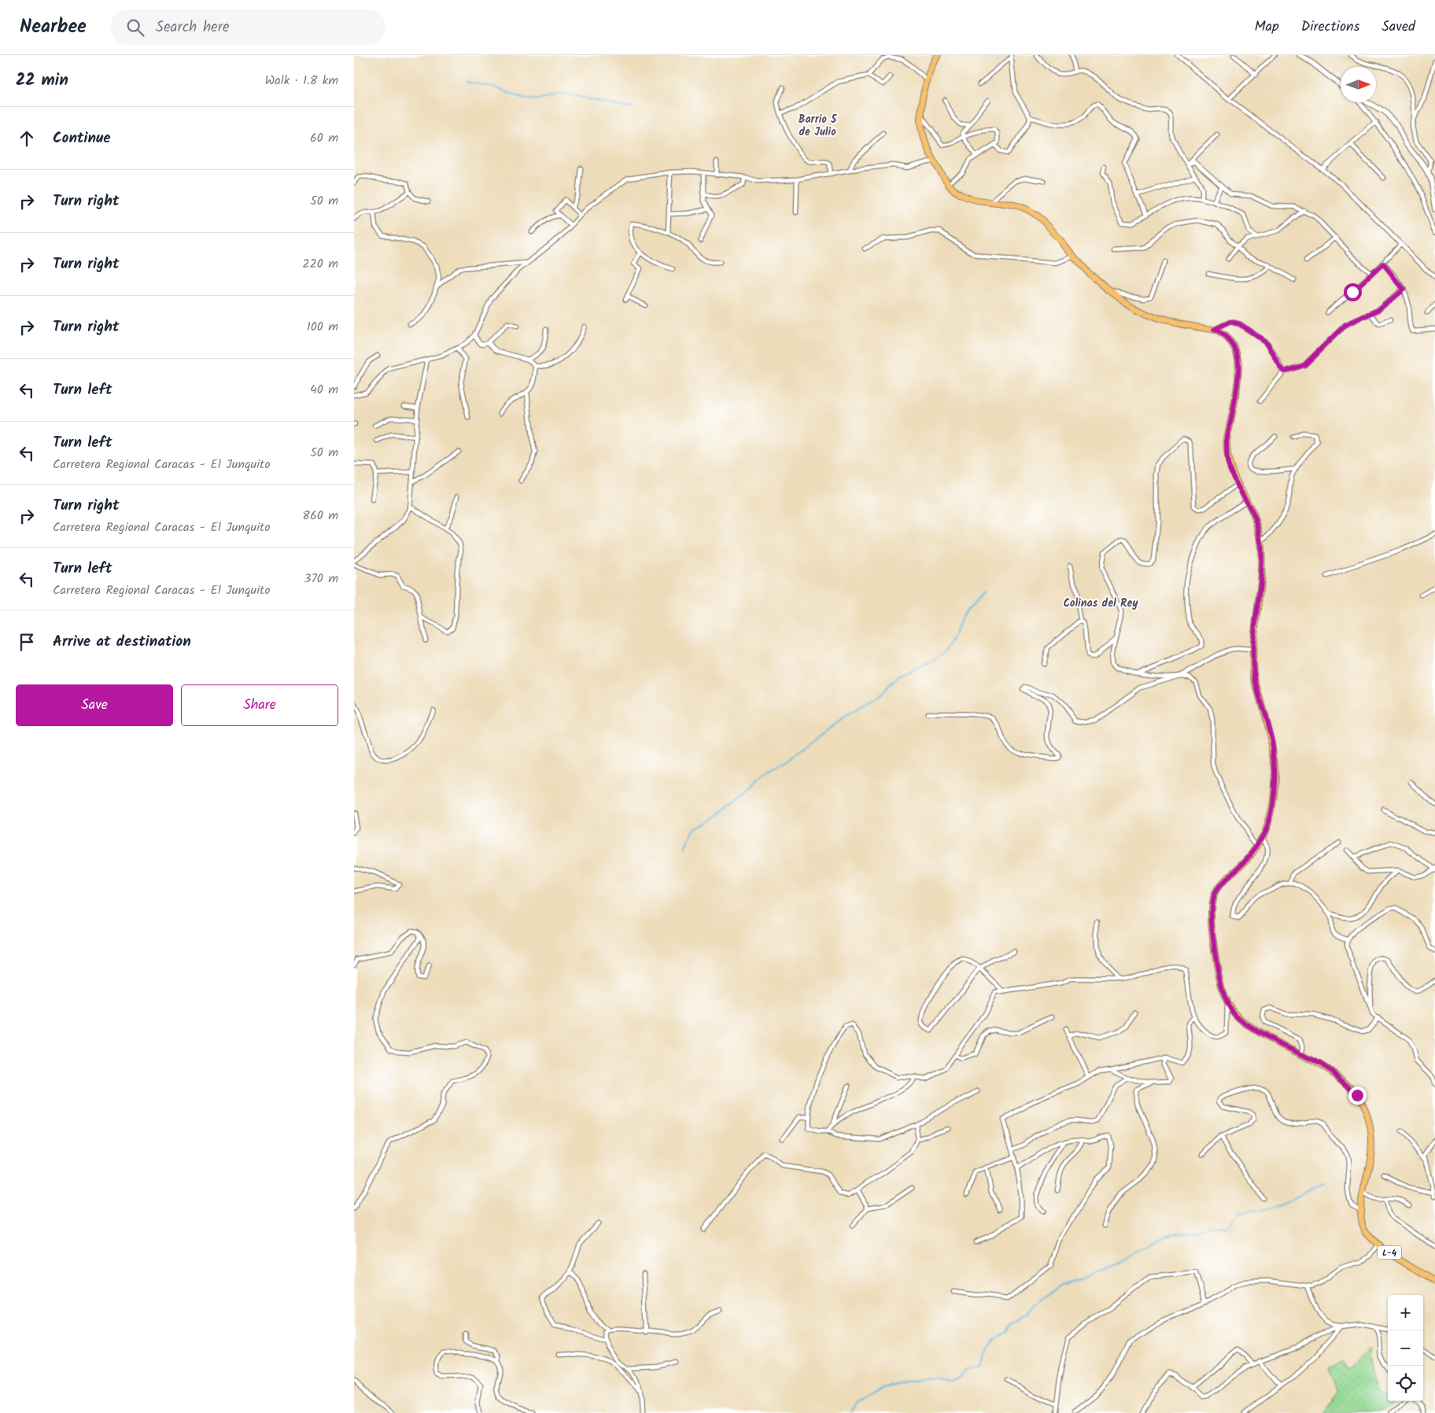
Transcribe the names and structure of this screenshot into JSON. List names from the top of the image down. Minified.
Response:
{"streets":{"main road":["L-4"]},"districts":["Barrio 5 de Julio","Colinas del Rey"],"north":"right","page":{"header":"Nearbee","search":"Search here","nav":["Map","Directions","Saved"],"heading":["22 min","Walk · 1.8 km"],"list":[["Continue","60 m"],["Turn right","50 m"],["Turn right","220 m"],["Turn right","100 m"],["Turn left","40 m"],["Turn left","Carretera Regional Caracas - El Junquito","50 m"],["Turn right","Carretera Regional Caracas - El Junquito","860 m"],["Turn left","Carretera Regional Caracas - El Junquito","370 m"],"Arrive at destination"],"buttons":["Save","Share"],"map_buttons":["+","−"]}}
